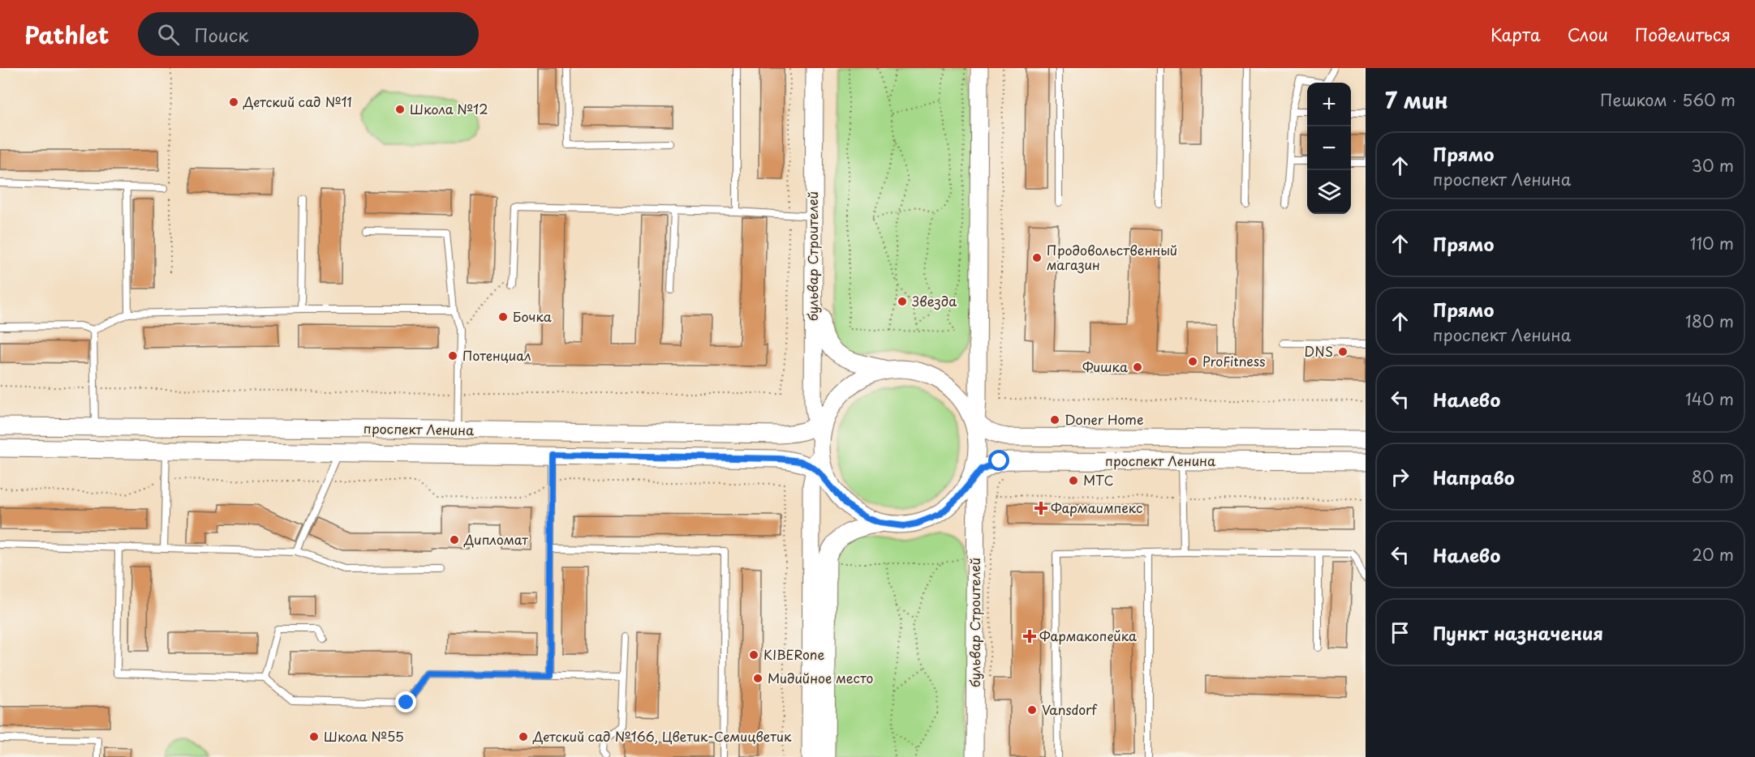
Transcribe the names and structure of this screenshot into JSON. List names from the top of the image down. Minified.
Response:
{"streets":{"main road":["бульвар Строителей","проспект Ленина"]},"crossings":[["бульвар Строителей","проспект Ленина"]],"places":{"other":["Детский сад №11","Школа №12","Продовольственный магазин","Звезда","Бочка","DNS","Потенциал","ProFitness","Фишка","Doner Home","МТС","Дипломат","KIBERone","Мидийное место","Vansdorf","Школа №55","Детский сад №166, Цветик-Семицветик"],"health":["Фармаимпекс","Фармакопейка"]},"page":{"header":"Pathlet","search":"Поиск","nav":["Карта","Слои","Поделиться"],"heading":["7 мин","Пешком · 560 m"],"map_buttons":["+","−"],"list":[["Прямо","проспект Ленина","30 m"],["Прямо","110 m"],["Прямо","проспект Ленина","180 m"],["Налево","140 m"],["Направо","80 m"],["Налево","20 m"],"Пункт назначения"]}}
